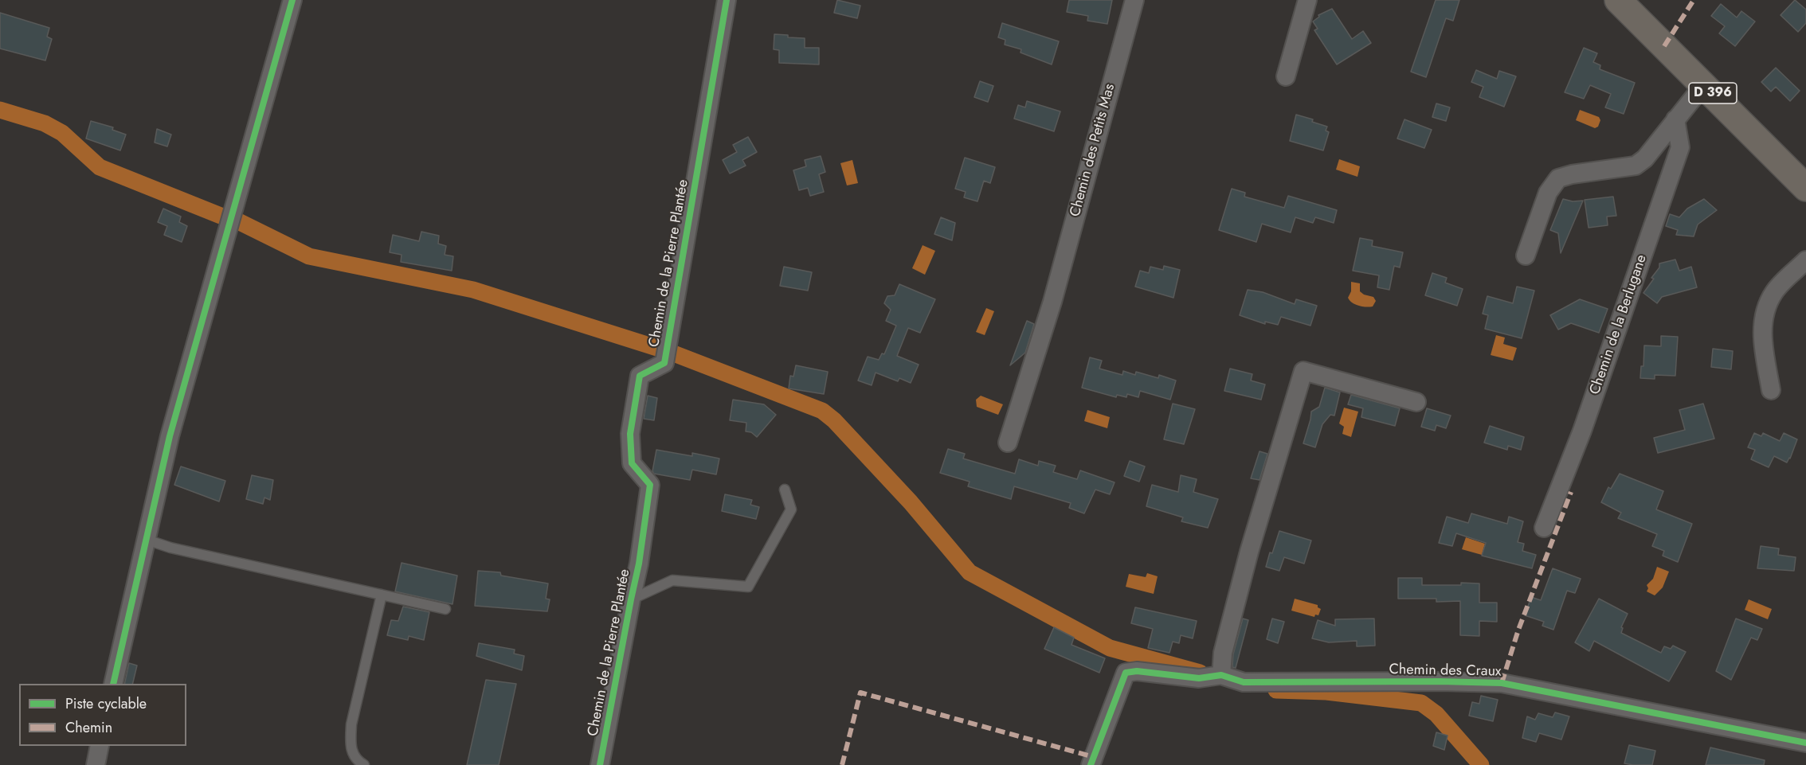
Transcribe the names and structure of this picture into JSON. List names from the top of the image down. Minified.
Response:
{"streets":{"main road":["D 396"],"street":["Chemin des Petits Mas","Chemin de la Pierre Plantée","Chemin de la Berlugane","Chemin des Craux"]},"legend":["Piste cyclable","Chemin"]}
